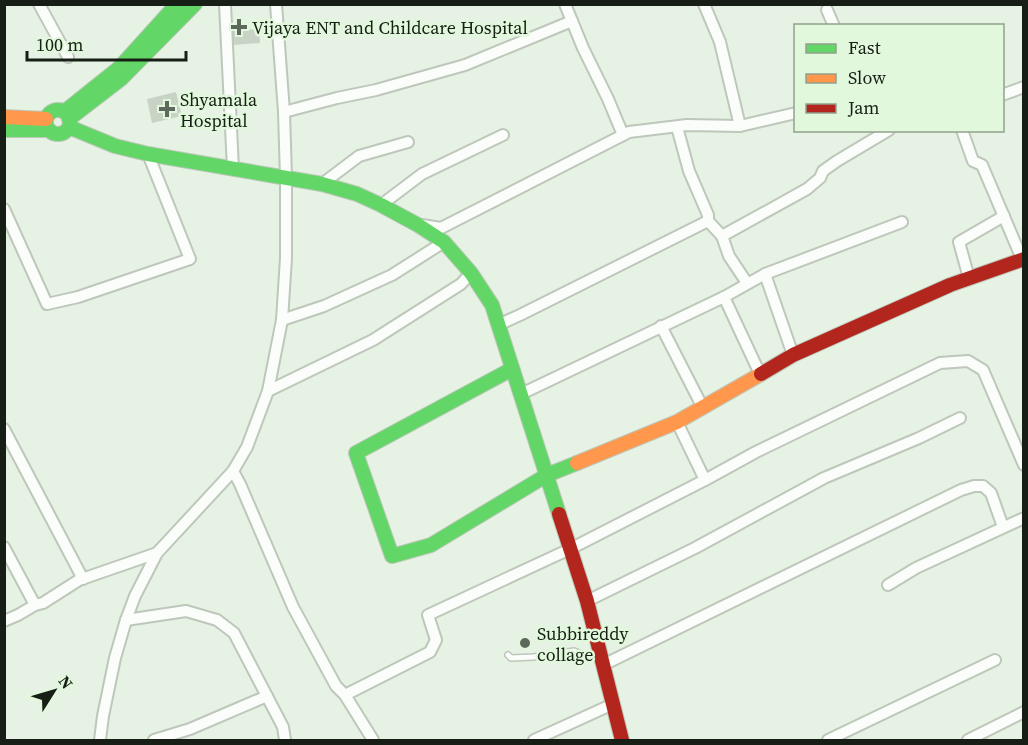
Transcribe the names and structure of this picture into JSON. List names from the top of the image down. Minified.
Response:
{"places":{"health":["Vijaya ENT and Childcare Hospital","Shyamala Hospital"],"other":["Subbireddy collage"]},"legend":["Fast","Slow","Jam"],"scale_bar":"100 m","north":"top right"}
